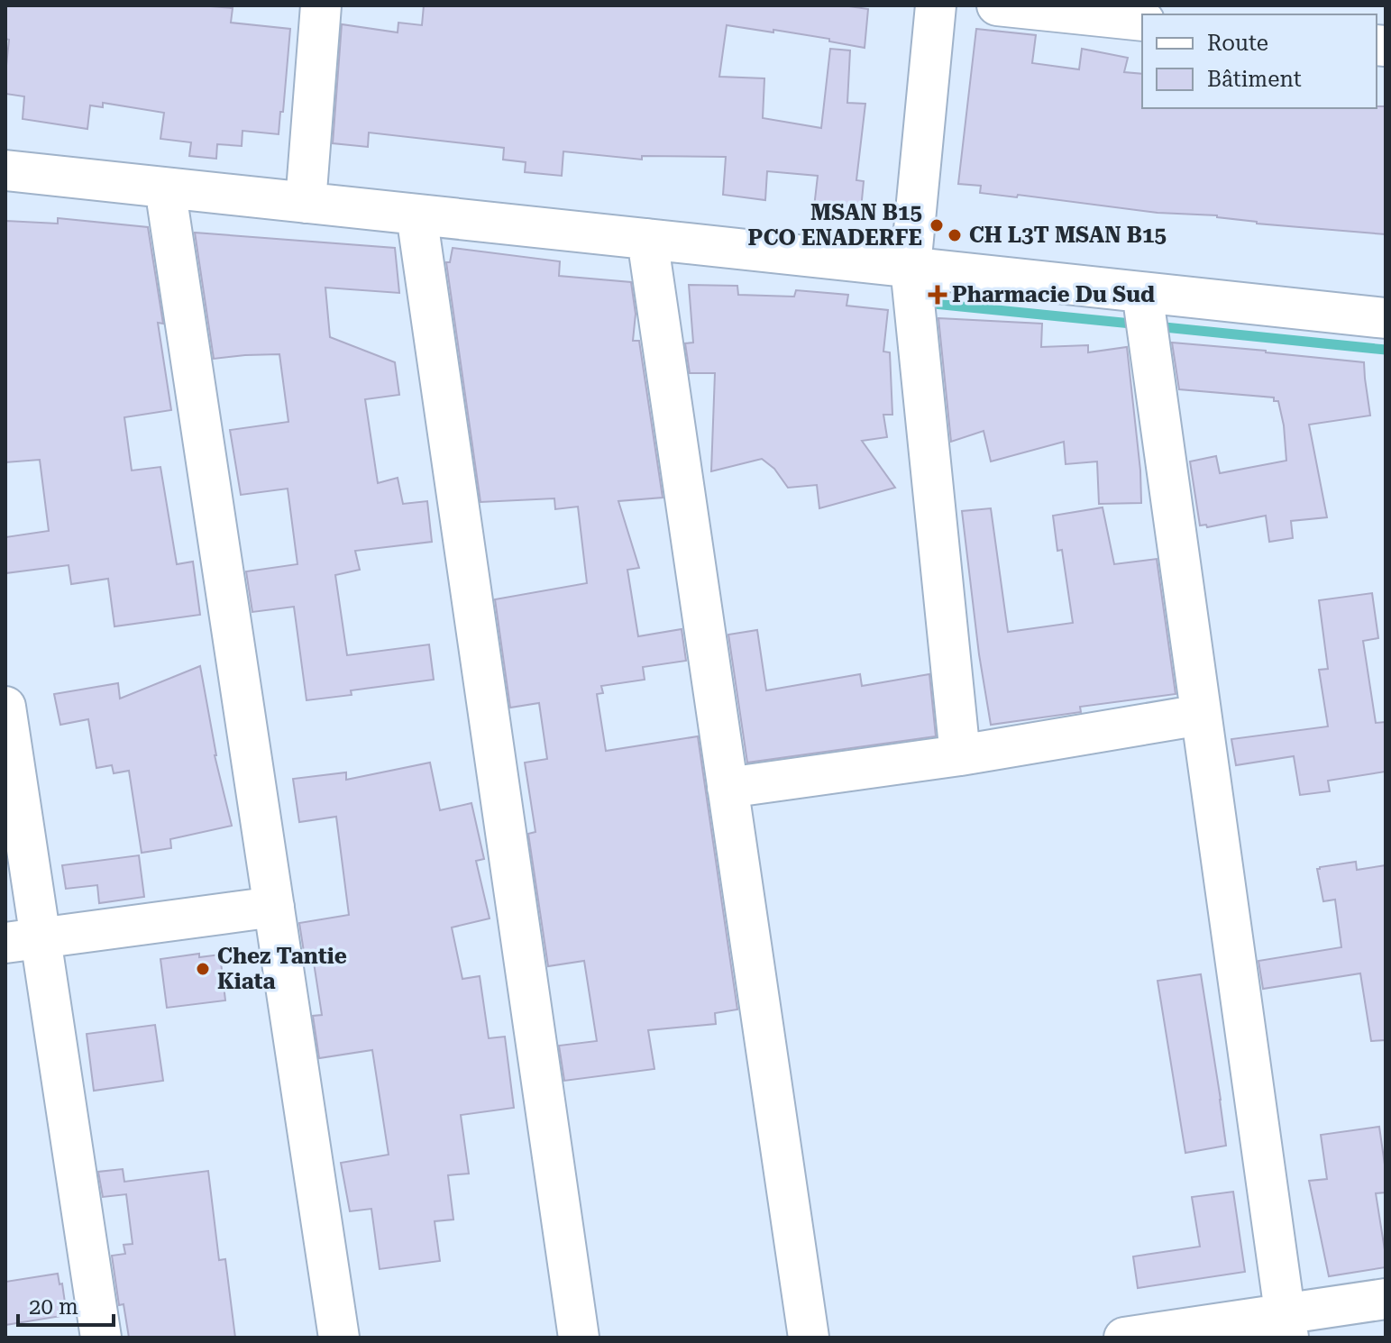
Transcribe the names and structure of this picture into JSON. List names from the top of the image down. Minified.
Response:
{"places":{"other":["MSAN B15 PCO ENADERFE","CH L3T MSAN B15","Chez Tantie Kiata"],"health":["Pharmacie Du Sud"]},"legend":["Route","Bâtiment"],"scale_bar":"20 m"}
